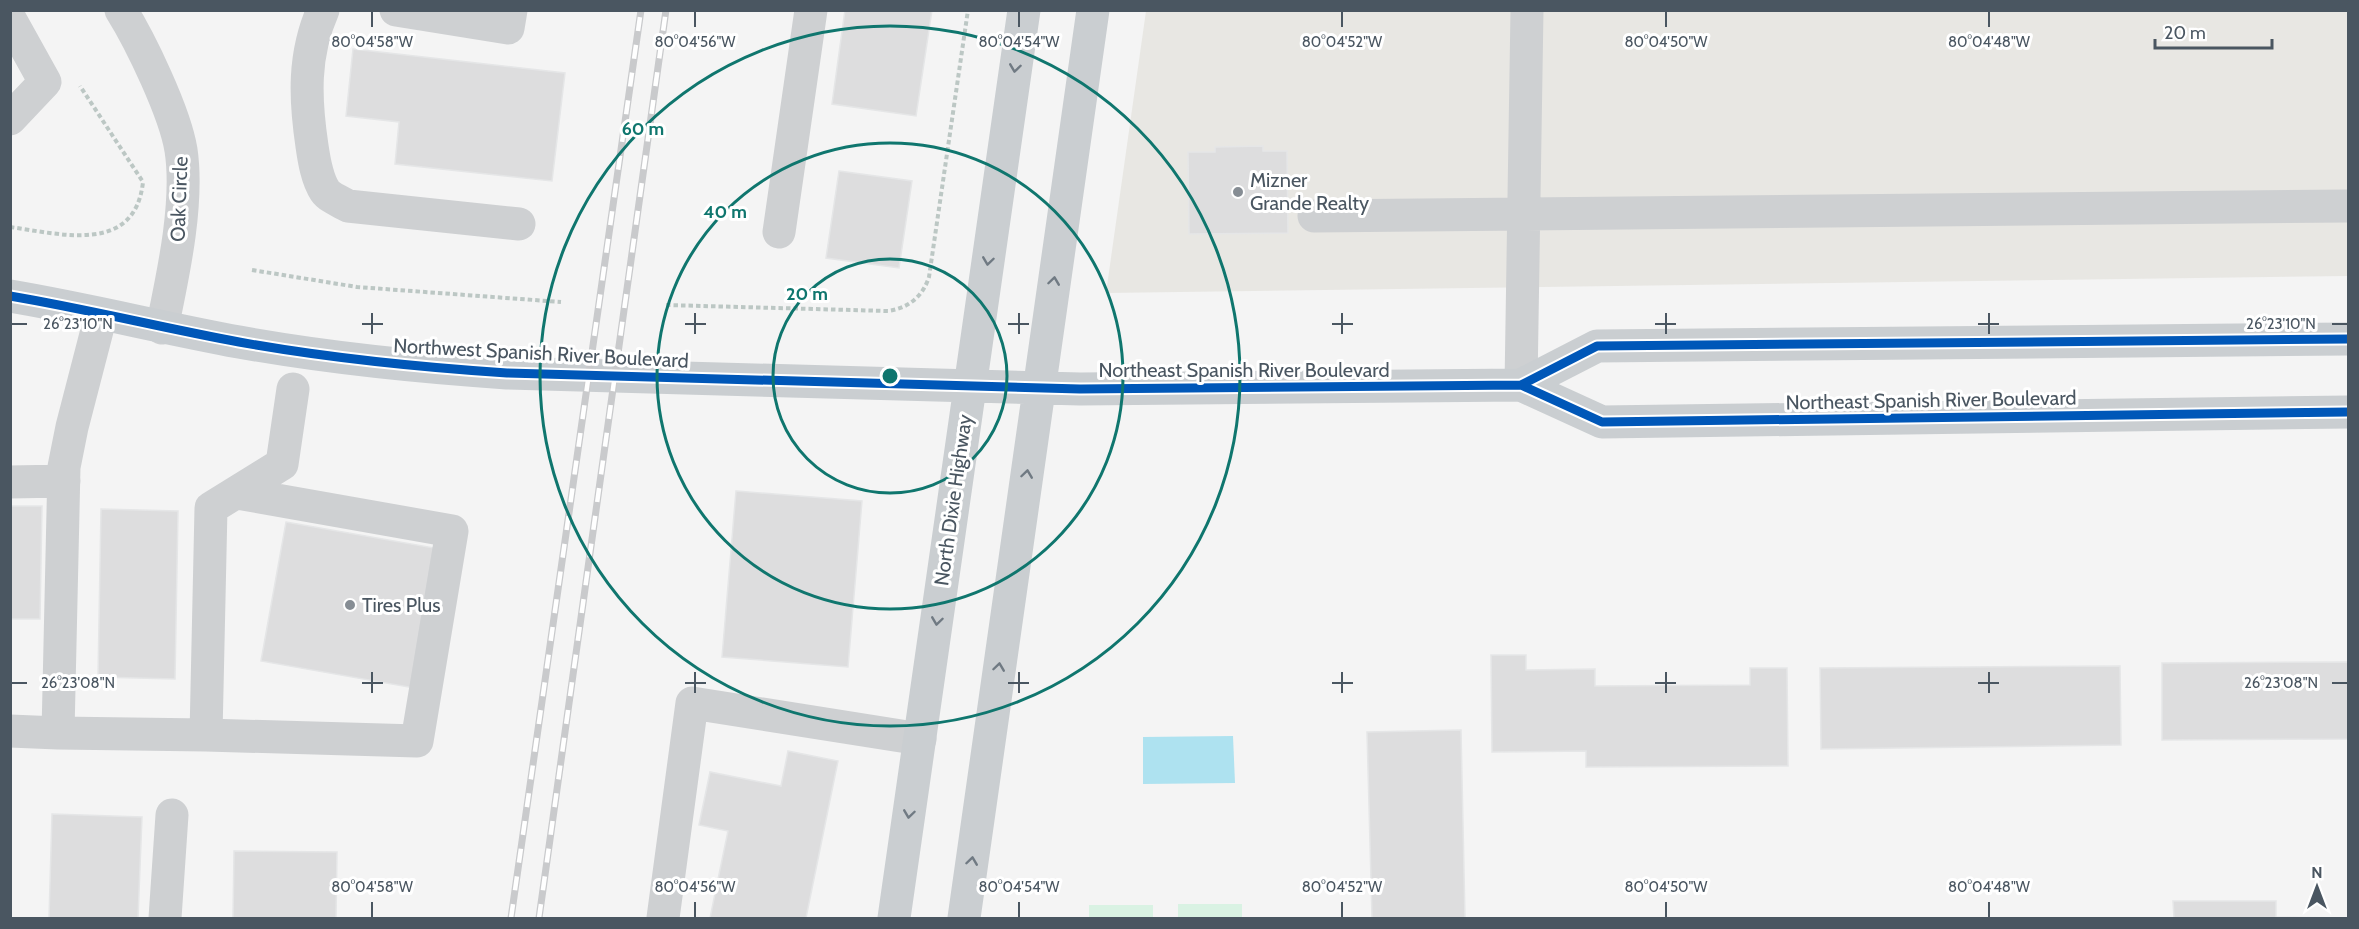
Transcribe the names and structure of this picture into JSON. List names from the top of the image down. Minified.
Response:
{"streets":{"main road":["Northwest Spanish River Boulevard","Northeast Spanish River Boulevard","North Dixie Highway"],"street":["Oak Circle"]},"crossings":[["Oak Circle","Northwest Spanish River Boulevard"],["Northwest Spanish River Boulevard","Northeast Spanish River Boulevard"],["Northwest Spanish River Boulevard","North Dixie Highway"],["Northeast Spanish River Boulevard","North Dixie Highway"]],"places":["Mizner Grande Realty","Tires Plus"],"scale_bar":"20 m","north":"top","coordinates":["80°04'58\"W","80°04'56\"W","80°04'54\"W","80°04'52\"W","80°04'50\"W","80°04'48\"W","26°23'10\"N","26°23'08\"N"],"rings":["60 m","40 m","20 m"]}
